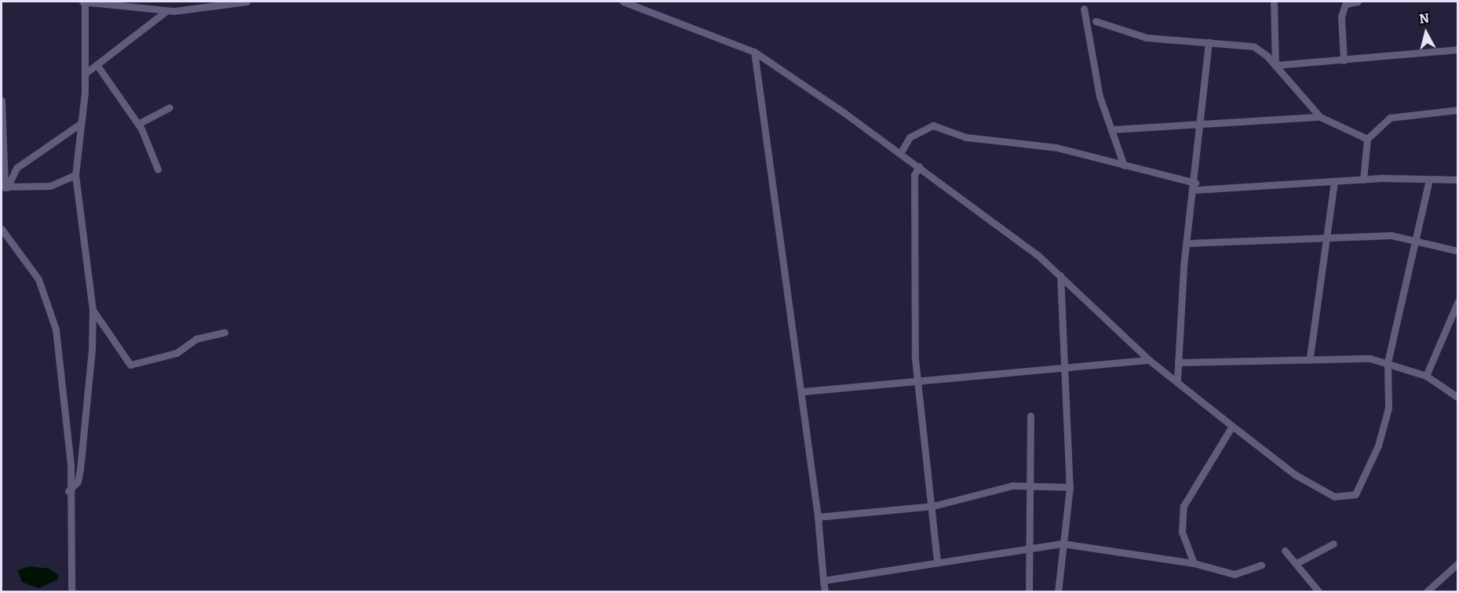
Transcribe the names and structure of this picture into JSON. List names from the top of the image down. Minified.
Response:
{"north":"top"}
